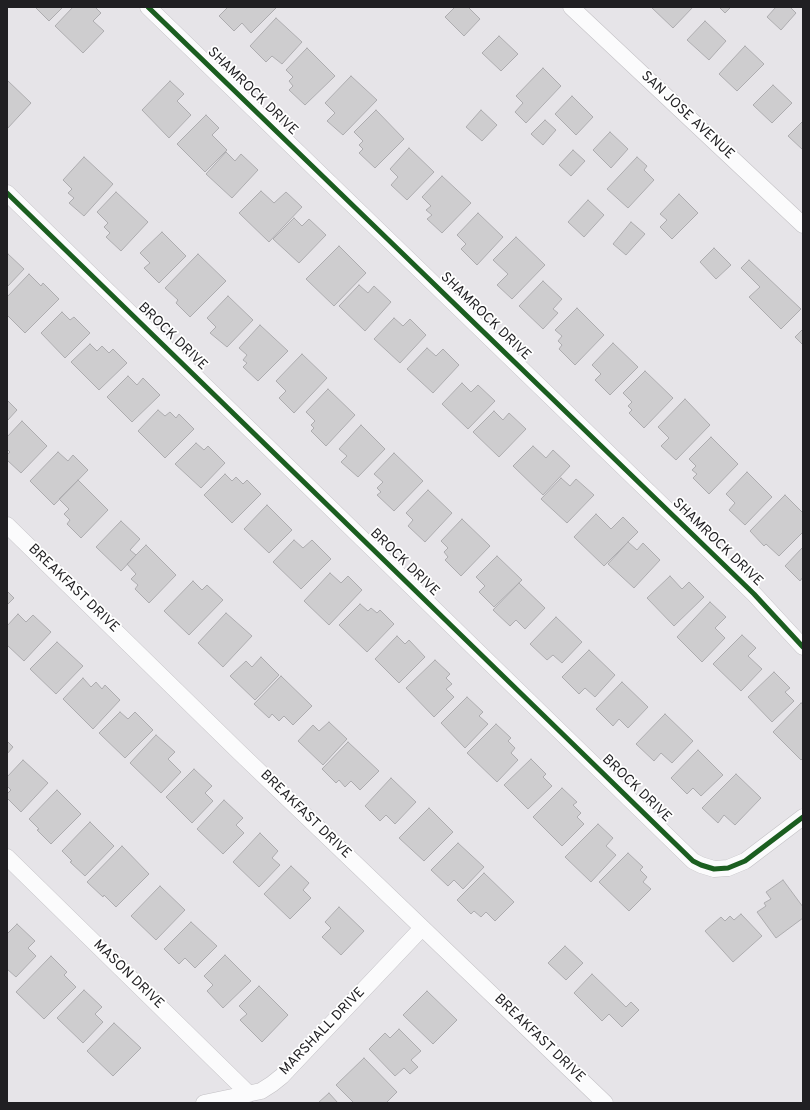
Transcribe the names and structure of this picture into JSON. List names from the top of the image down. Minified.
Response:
{"streets":{"street":["SHAMROCK DRIVE","SAN JOSE AVENUE","BROCK DRIVE","BREAKFAST DRIVE","MASON DRIVE","MARSHALL DRIVE"]},"crossings":[["BREAKFAST DRIVE","MARSHALL DRIVE"],["MASON DRIVE","MARSHALL DRIVE"]]}
